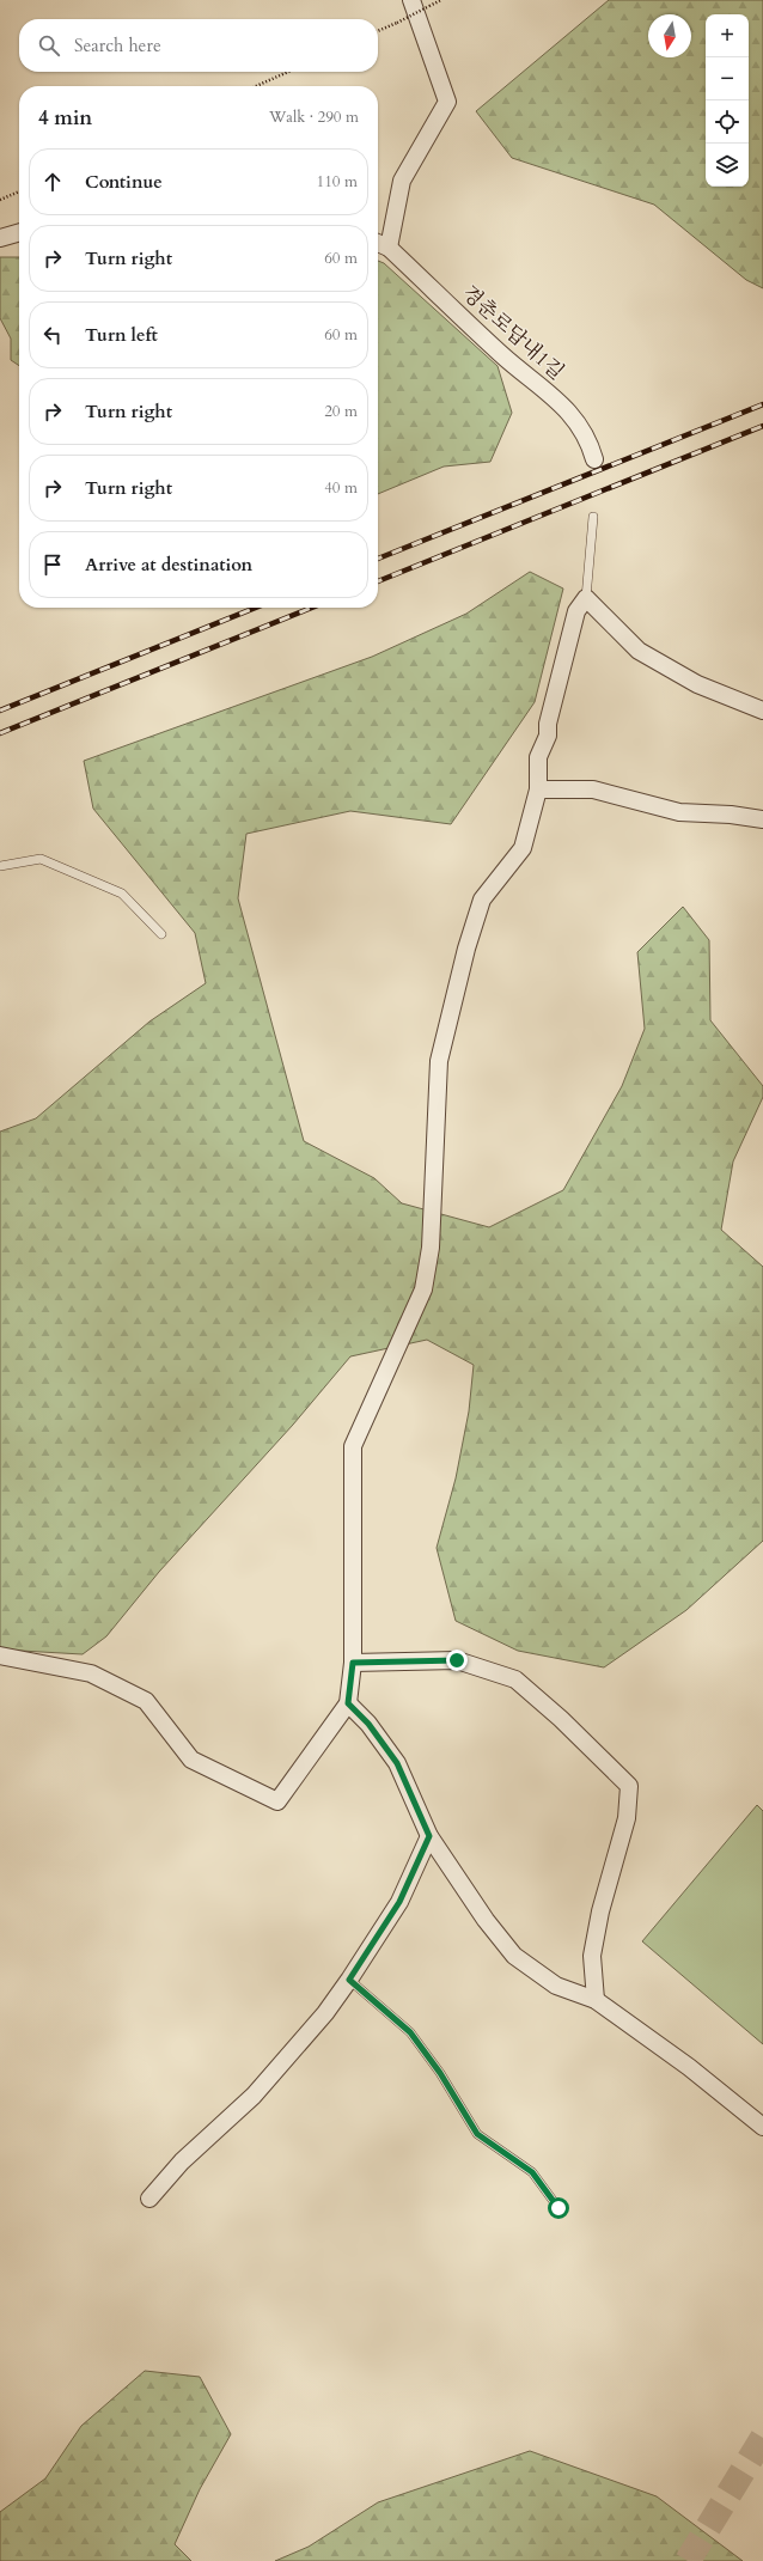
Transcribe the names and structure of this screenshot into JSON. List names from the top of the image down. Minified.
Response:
{"streets":{"street":["경춘로답내1길"]},"north":"bottom","page":{"map_buttons":["+","−"],"search":"Search here","heading":["4 min","Walk · 290 m"],"list":[["Continue","110 m"],["Turn right","60 m"],["Turn left","60 m"],["Turn right","20 m"],["Turn right","40 m"],"Arrive at destination"]}}
